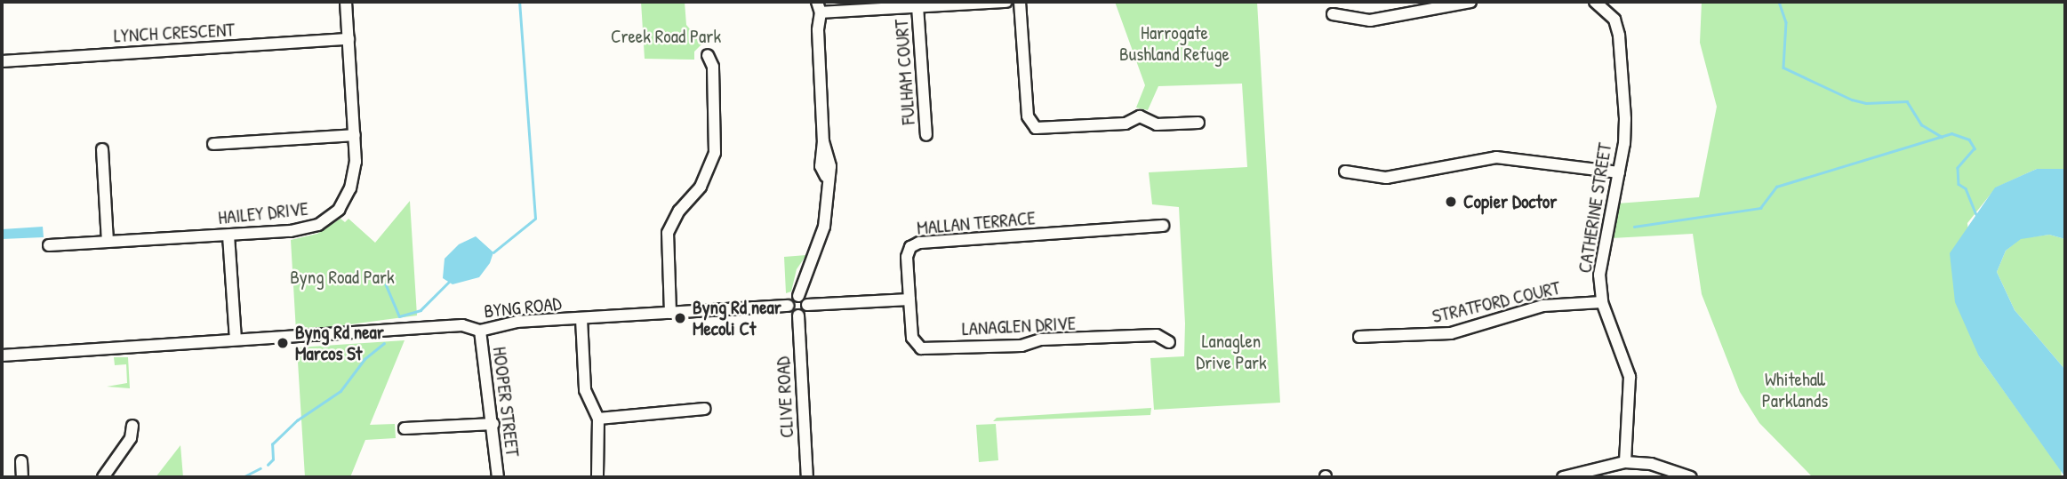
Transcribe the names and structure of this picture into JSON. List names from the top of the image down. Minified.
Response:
{"streets":{"street":["LYNCH CRESCENT","FULHAM COURT","CATHERINE STREET","HAILEY DRIVE","MALLAN TERRACE","STRATFORD COURT","BYNG ROAD","LANAGLEN DRIVE","CLIVE ROAD","HOOPER STREET"]},"crossings":[["LYNCH CRESCENT","HAILEY DRIVE"],["CATHERINE STREET","STRATFORD COURT"],["MALLAN TERRACE","LANAGLEN DRIVE"],["BYNG ROAD","HOOPER STREET"]],"parks":["Harrogate Bushland Refuge","Creek Road Park","Byng Road Park","Lanaglen Drive Park","Whitehall Parklands"],"places":["Copier Doctor","Byng Rd near Mecoli Ct","Byng Rd near Marcos St"]}
